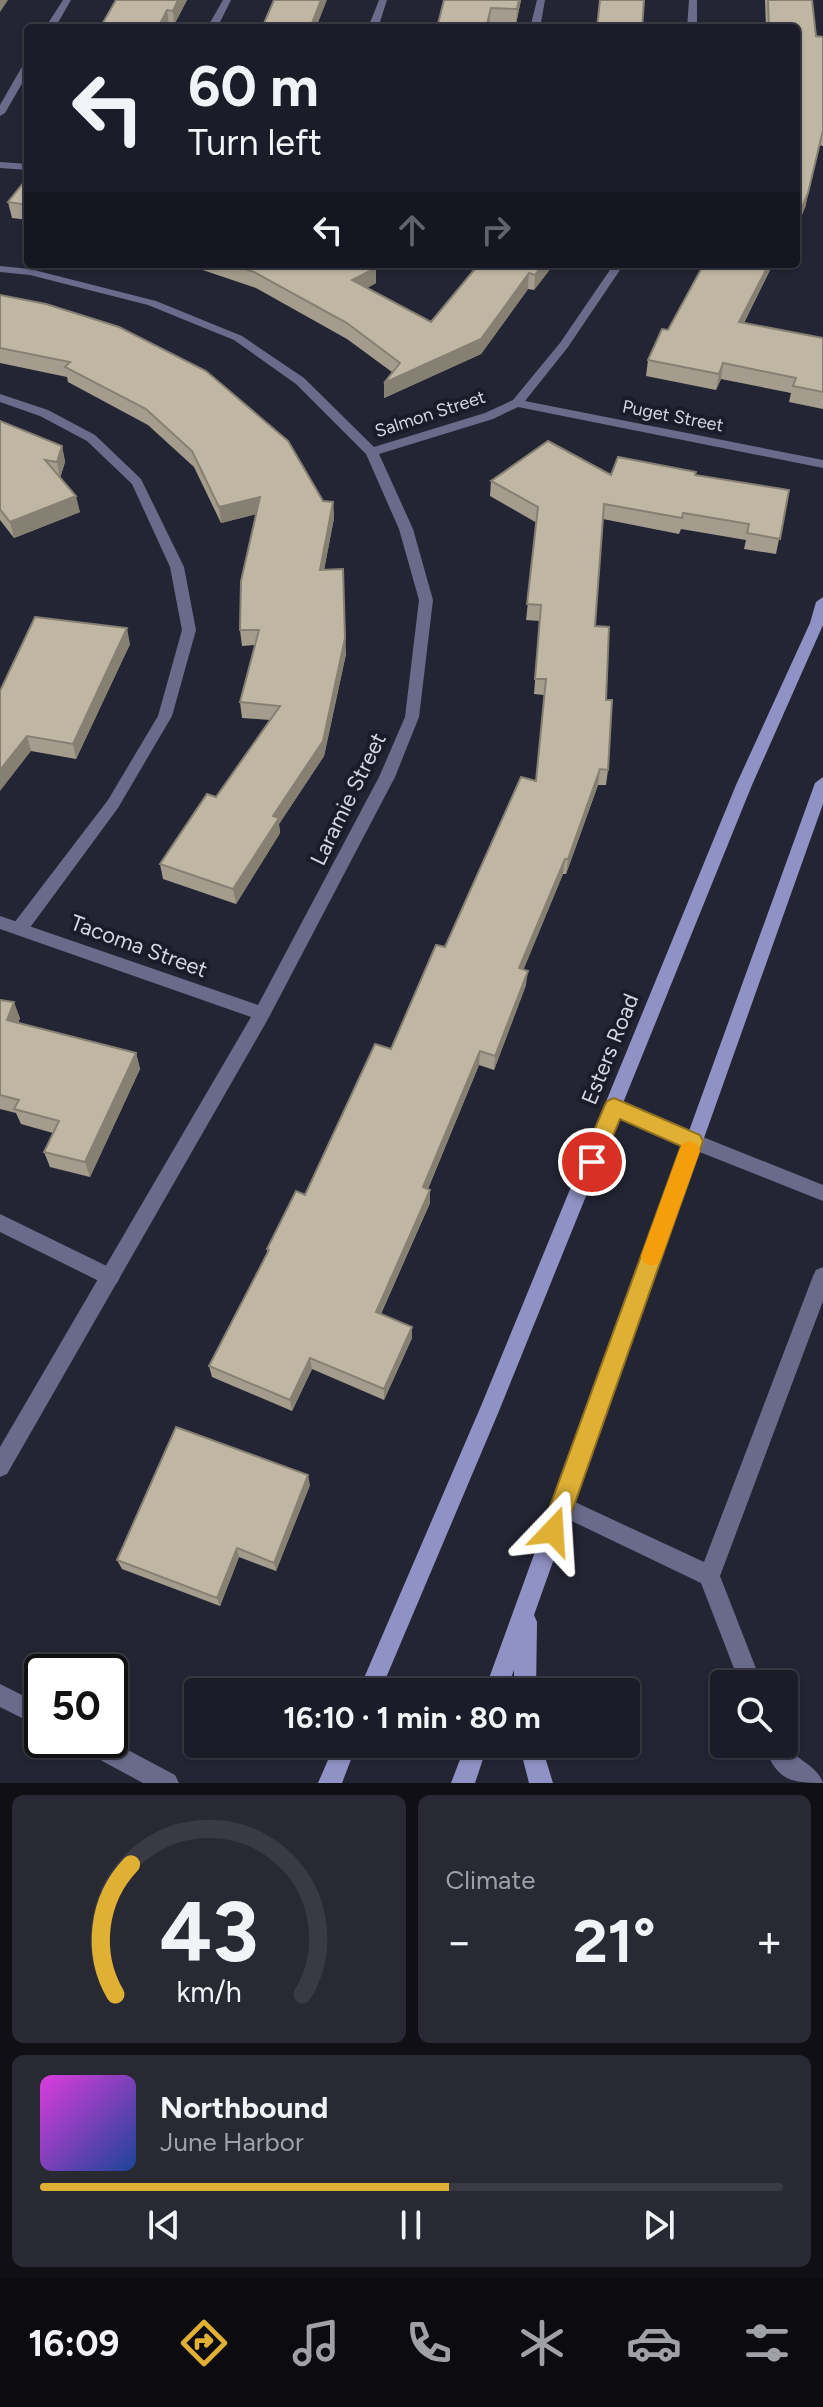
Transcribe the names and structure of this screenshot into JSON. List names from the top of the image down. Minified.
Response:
{"streets":{"main road":["Esters Road"],"street":["Salmon Street","Puget Street","Laramie Street","Tacoma Street"]},"crossings":[["Salmon Street","Puget Street"],["Salmon Street","Laramie Street"],["Laramie Street","Tacoma Street"]],"page":{"turn":["60 m","Turn left"],"limit":"50","trip":"16:10 · 1 min · 80 m","tile":"Climate","heat":["−","21°","+"],"song":["Northbound","June Harbor"],"tabs":"16:09","gauge":["43","km/h"]}}
